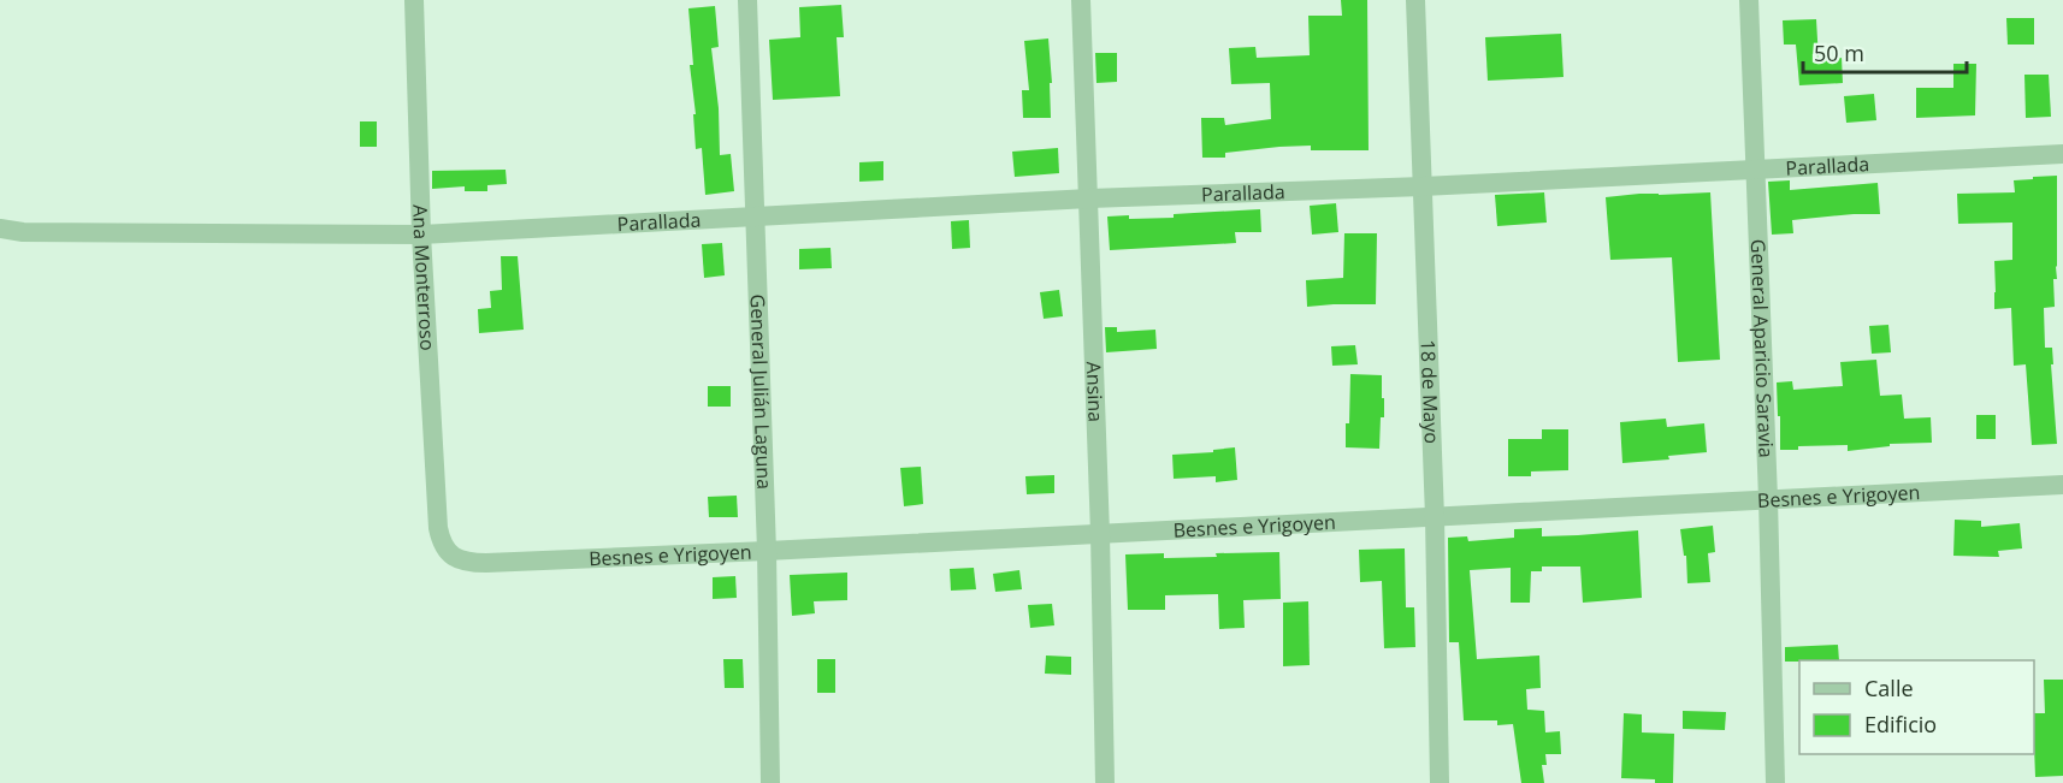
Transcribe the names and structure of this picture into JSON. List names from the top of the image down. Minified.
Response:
{"streets":{"street":["Parallada","Ana Monterroso","General Aparicio Saravia","General Julián Laguna","Ansina","18 de Mayo","Besnes e Yrigoyen"]},"crossings":[["Parallada","Ana Monterroso"],["Parallada","General Aparicio Saravia"],["Parallada","General Julián Laguna"],["Parallada","Ansina"],["Parallada","18 de Mayo"],["Ana Monterroso","Besnes e Yrigoyen"],["General Aparicio Saravia","Besnes e Yrigoyen"],["General Julián Laguna","Besnes e Yrigoyen"],["Ansina","Besnes e Yrigoyen"],["18 de Mayo","Besnes e Yrigoyen"]],"legend":["Calle","Edificio"],"scale_bar":"50 m"}
